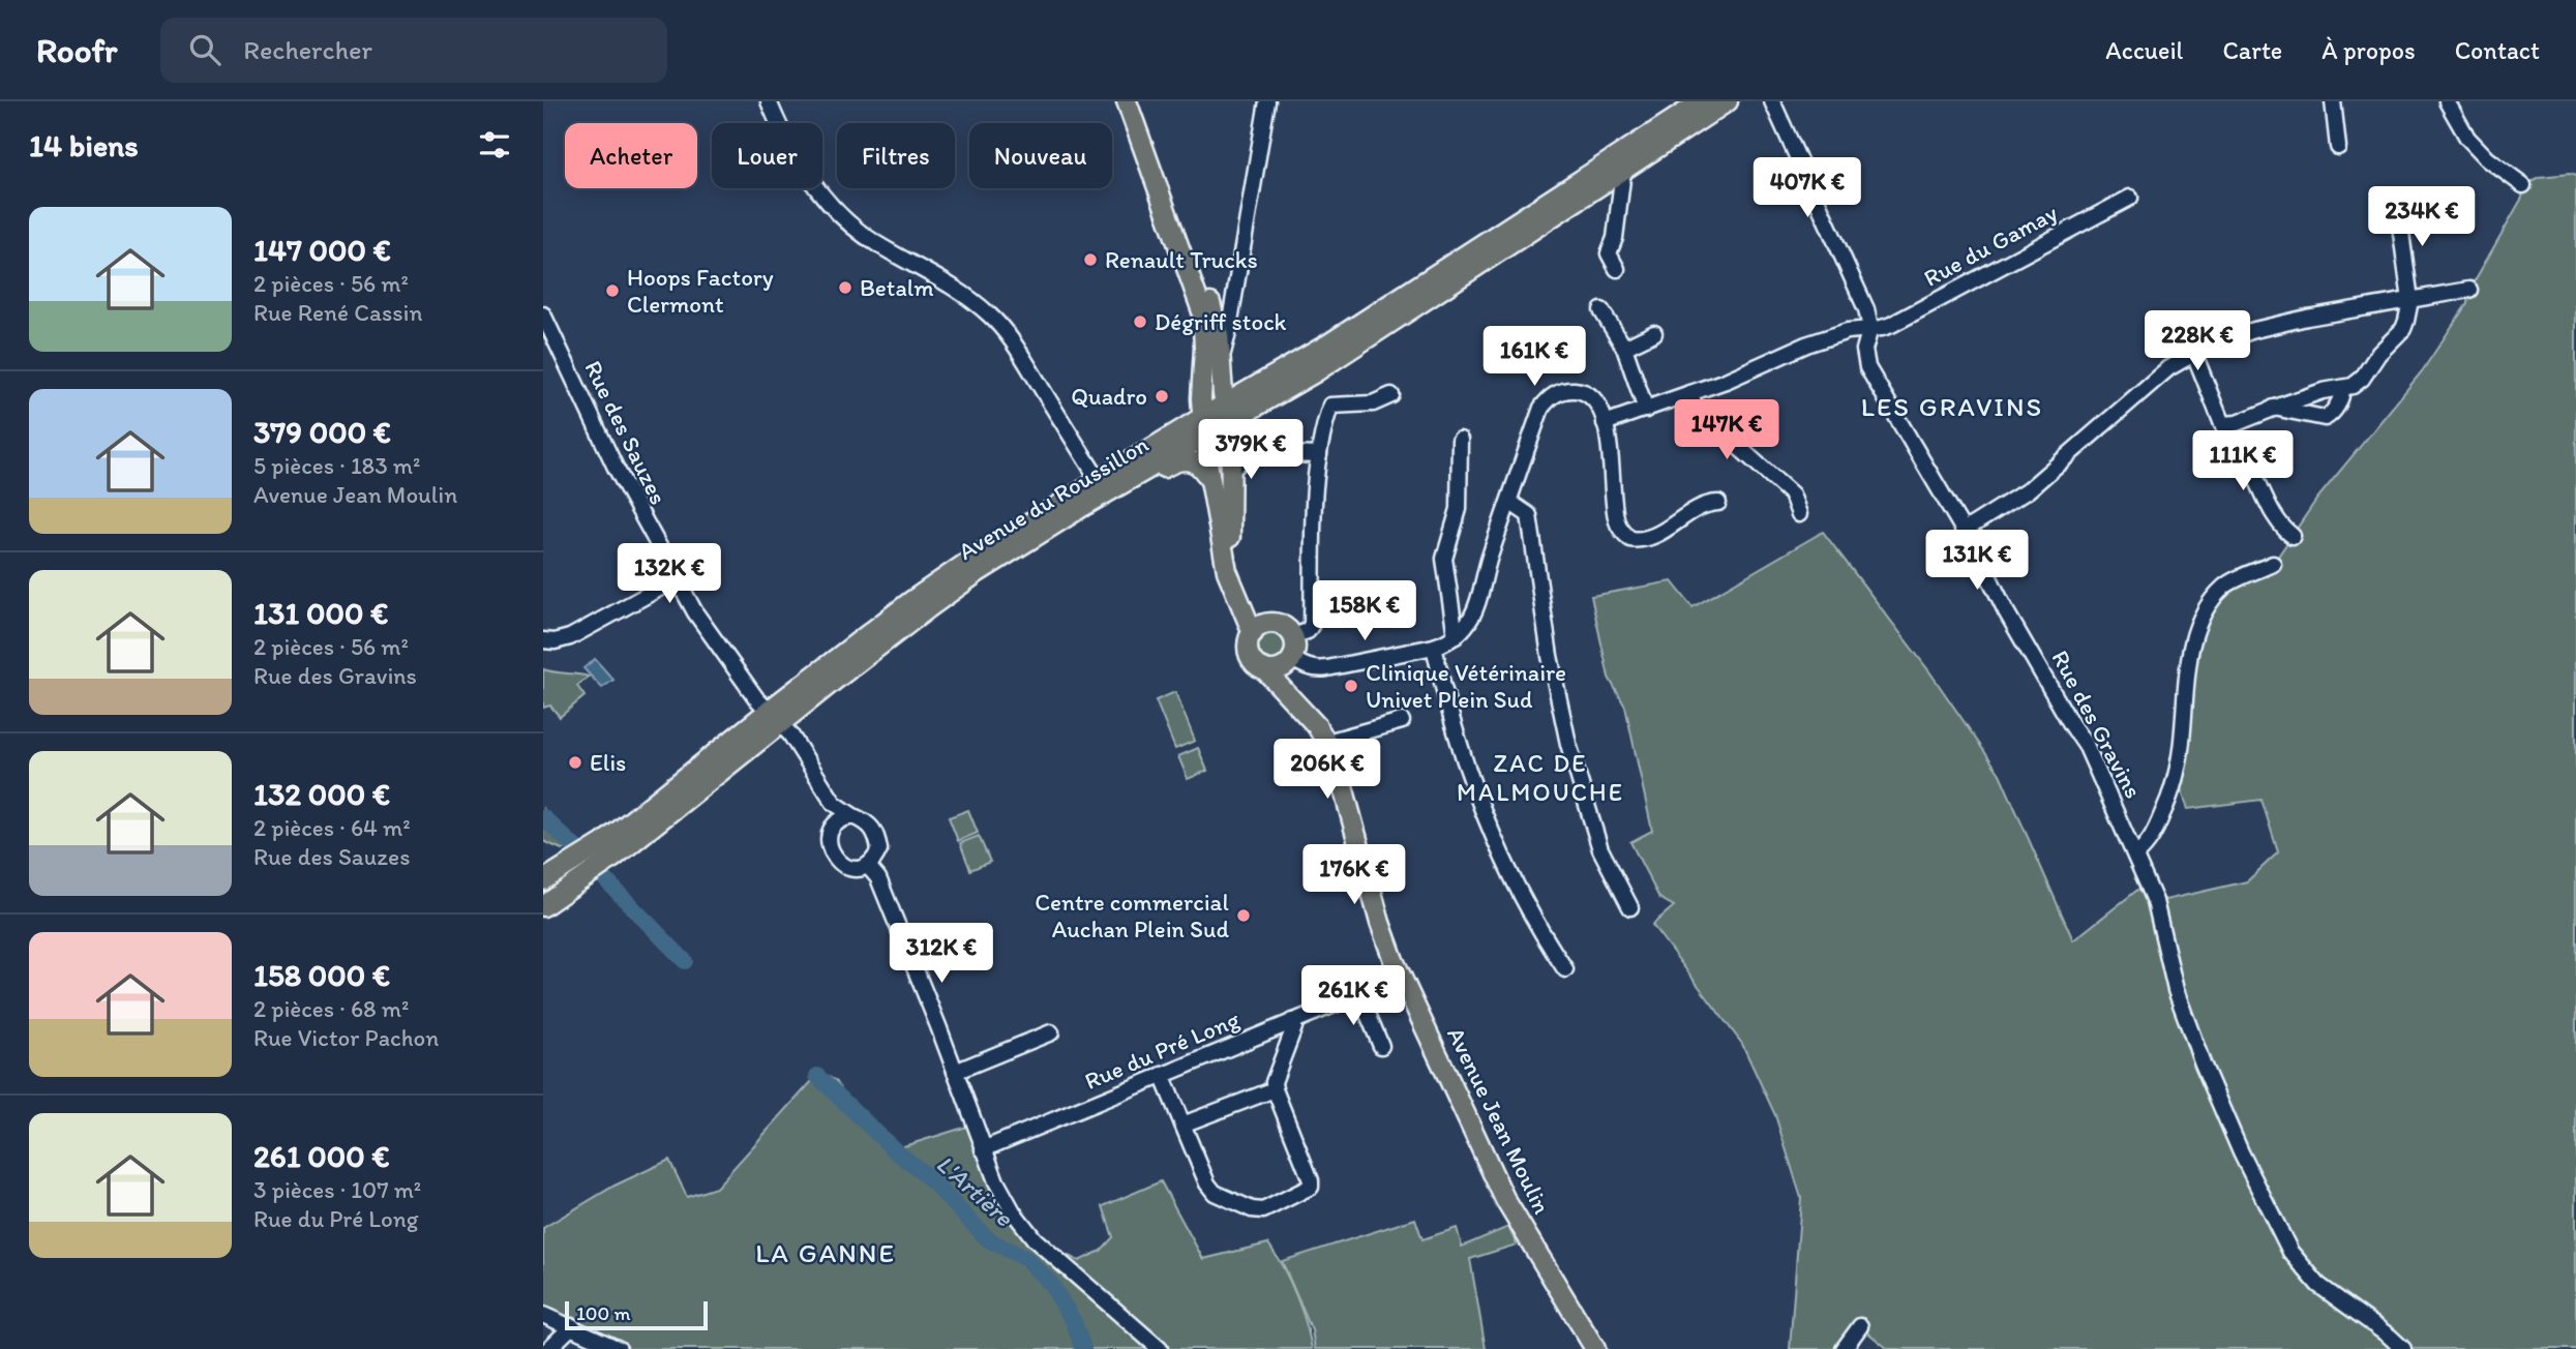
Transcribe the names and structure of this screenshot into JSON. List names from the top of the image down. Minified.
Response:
{"streets":{"main road":["Avenue du Roussillon","Avenue Jean Moulin"],"street":["Rue du Gamay","Rue des Sauzes","Rue des Gravins","Rue du Pré Long"]},"crossings":[["Rue du Gamay","Rue des Gravins"],["Rue des Sauzes","Avenue du Roussillon"],["Rue du Pré Long","Avenue Jean Moulin"]],"districts":["LES GRAVINS","ZAC DE MALMOUCHE","LA GANNE"],"water":["L'Artière"],"places":["Renault Trucks","Betalm","Hoops Factory Clermont","Dégriff stock","Quadro","Clinique Vétérinaire Univet Plein Sud","Elis","Centre commercial Auchan Plein Sud"],"scale_bar":"100 m","page":{"header":"Roofr","search":"Rechercher","nav":["Accueil","Carte","À propos","Contact"],"heading":"14 biens","chip":["Acheter","Louer","Filtres","Nouveau"],"price":["407K €","234K €","228K €","161K €","147K €","379K €","111K €","131K €","132K €","158K €","206K €","176K €","312K €","261K €"],"list":[{"name":"147 000 €","note":"2 pièces · 56 m² · Rue René Cassin"},{"name":"379 000 €","note":"5 pièces · 183 m² · Avenue Jean Moulin"},{"name":"131 000 €","note":"2 pièces · 56 m² · Rue des Gravins"},{"name":"132 000 €","note":"2 pièces · 64 m² · Rue des Sauzes"},{"name":"158 000 €","note":"2 pièces · 68 m² · Rue Victor Pachon"},{"name":"261 000 €","note":"3 pièces · 107 m² · Rue du Pré Long"}],"scale":"100 m"}}
